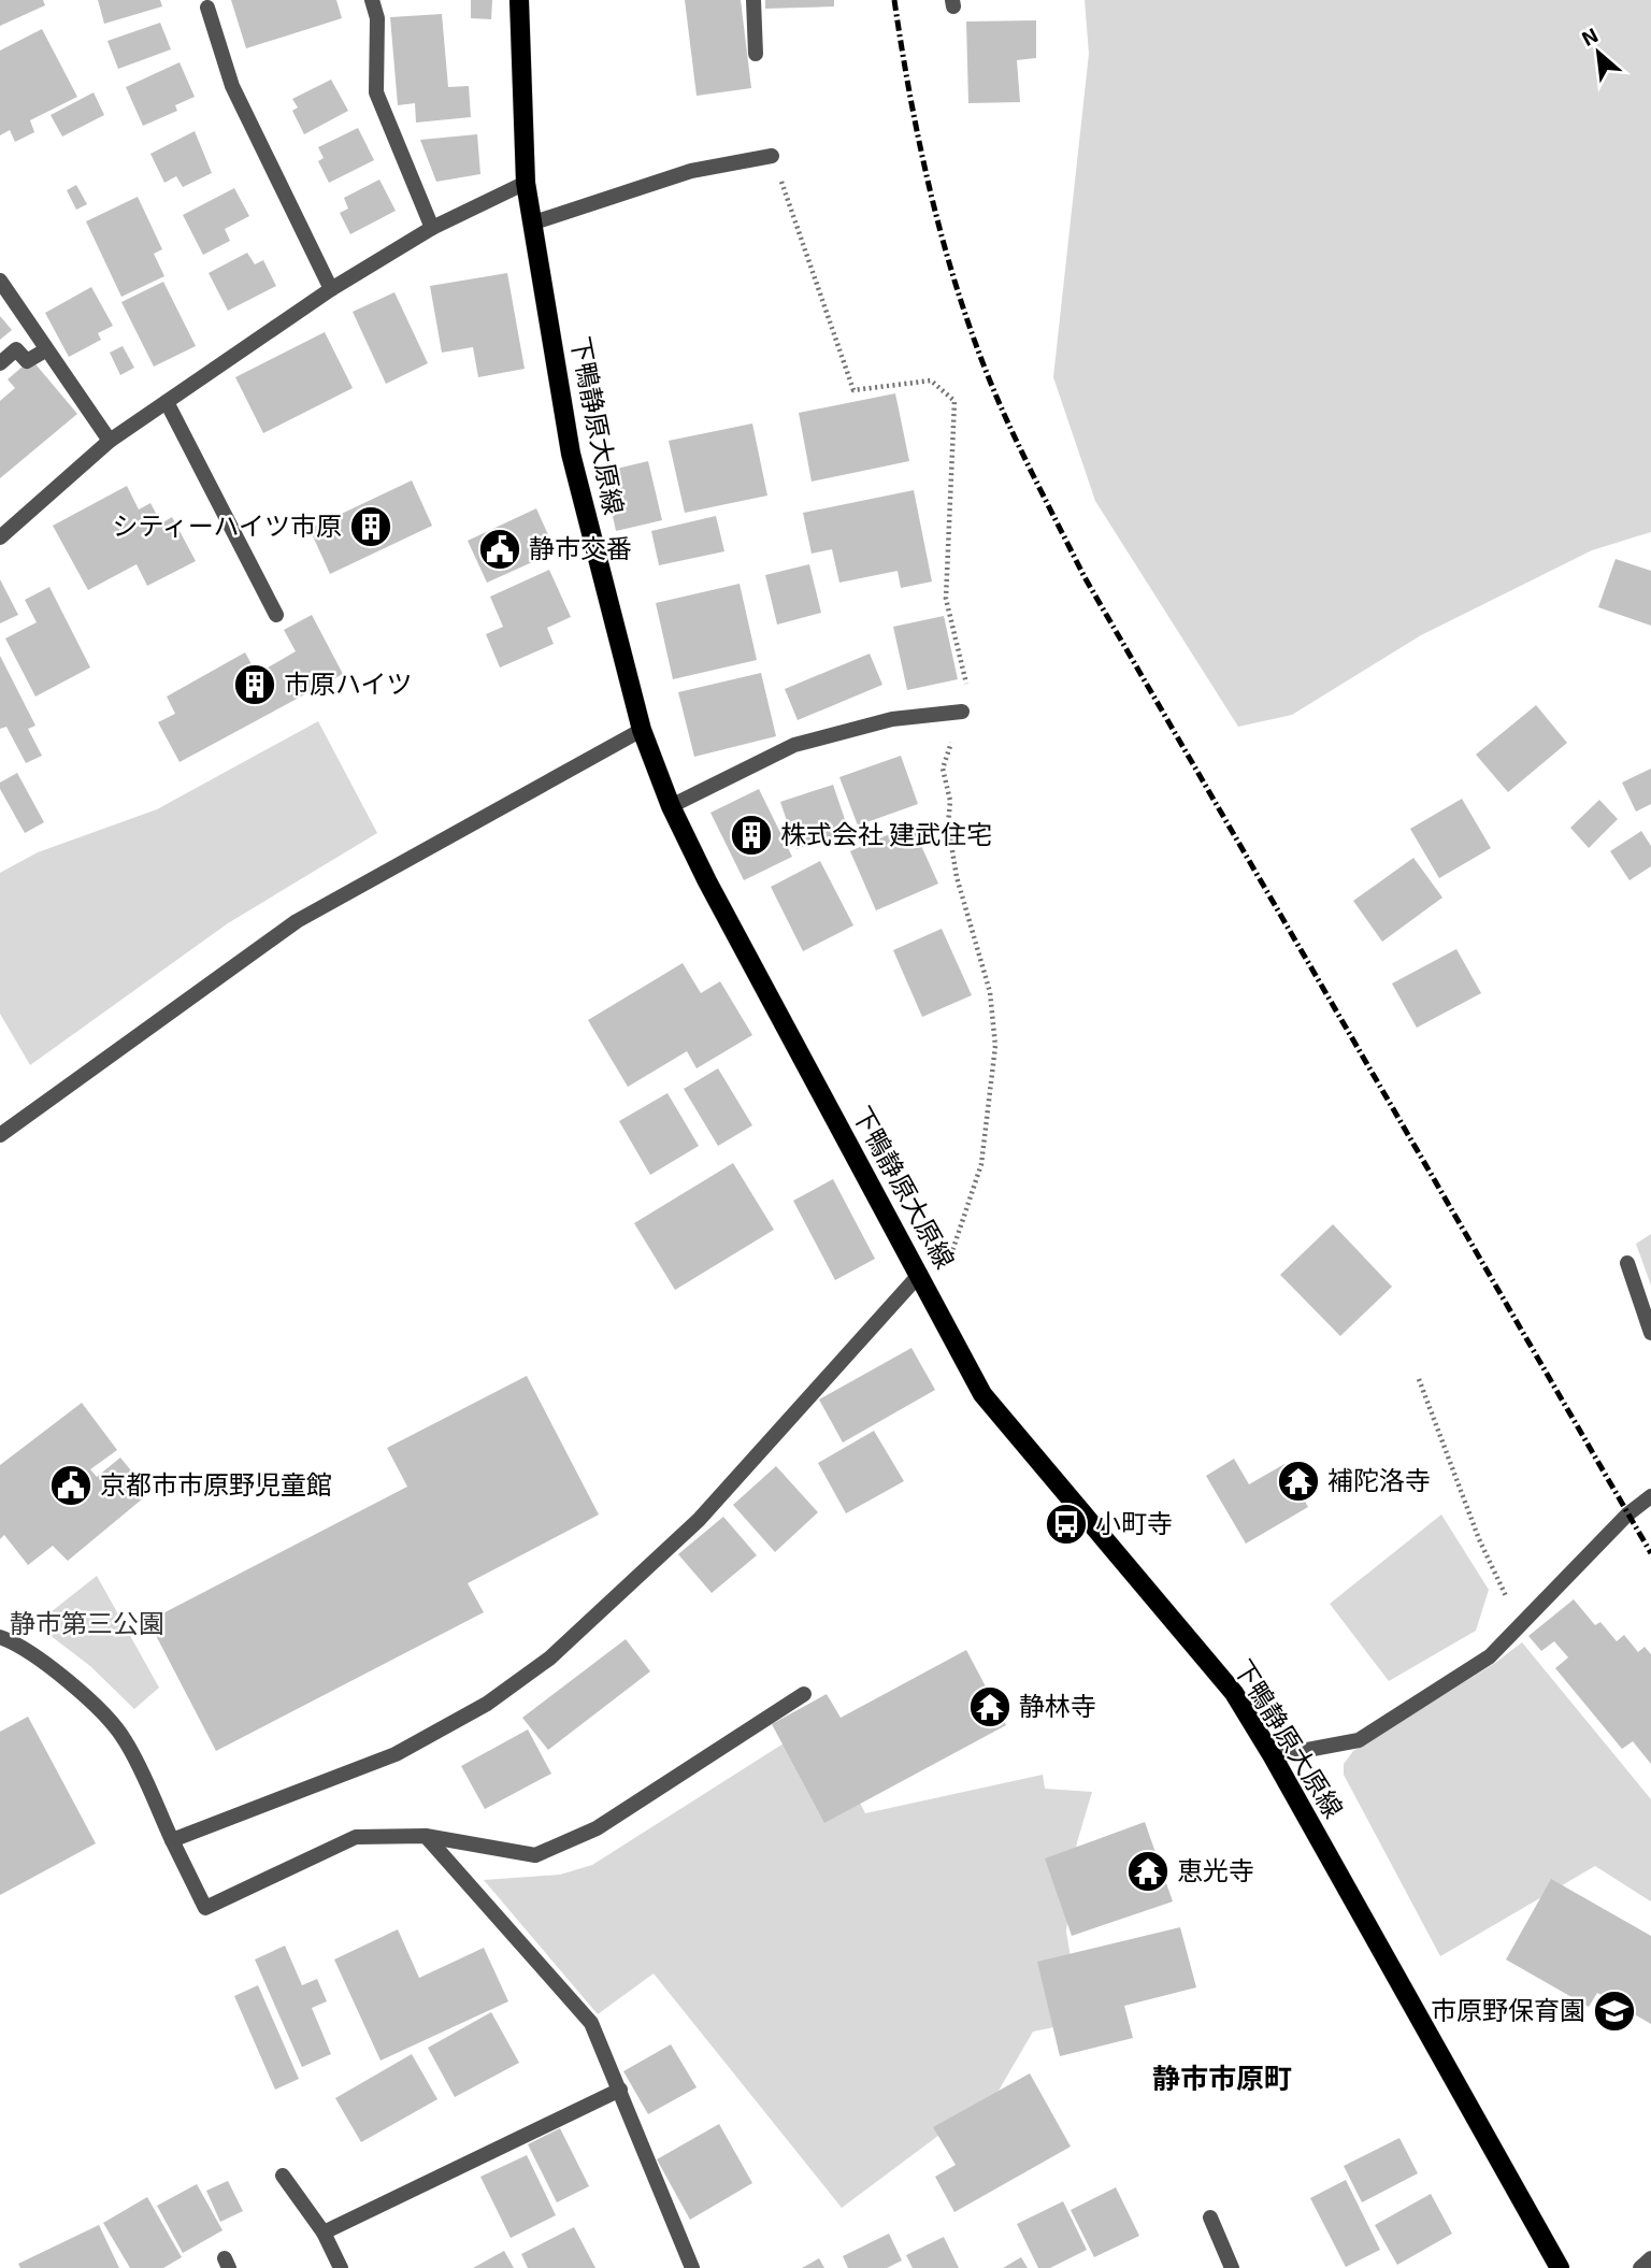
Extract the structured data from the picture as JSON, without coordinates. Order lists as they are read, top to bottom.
{
  "streets": {
    "main road": ["下鴨静原大原線"]
  },
  "districts": ["静市市原町"],
  "parks": ["静市第三公園"],
  "places": {
    "building": ["シティーハイツ市原", "市原ハイツ", "株式会社 建武住宅"],
    "public building": ["静市交番", "京都市市原野児童館"],
    "temple": ["補陀洛寺", "静林寺", "恵光寺"],
    "bus stop": ["小町寺"],
    "school or university": ["市原野保育園"]
  },
  "north": "top left"
}
